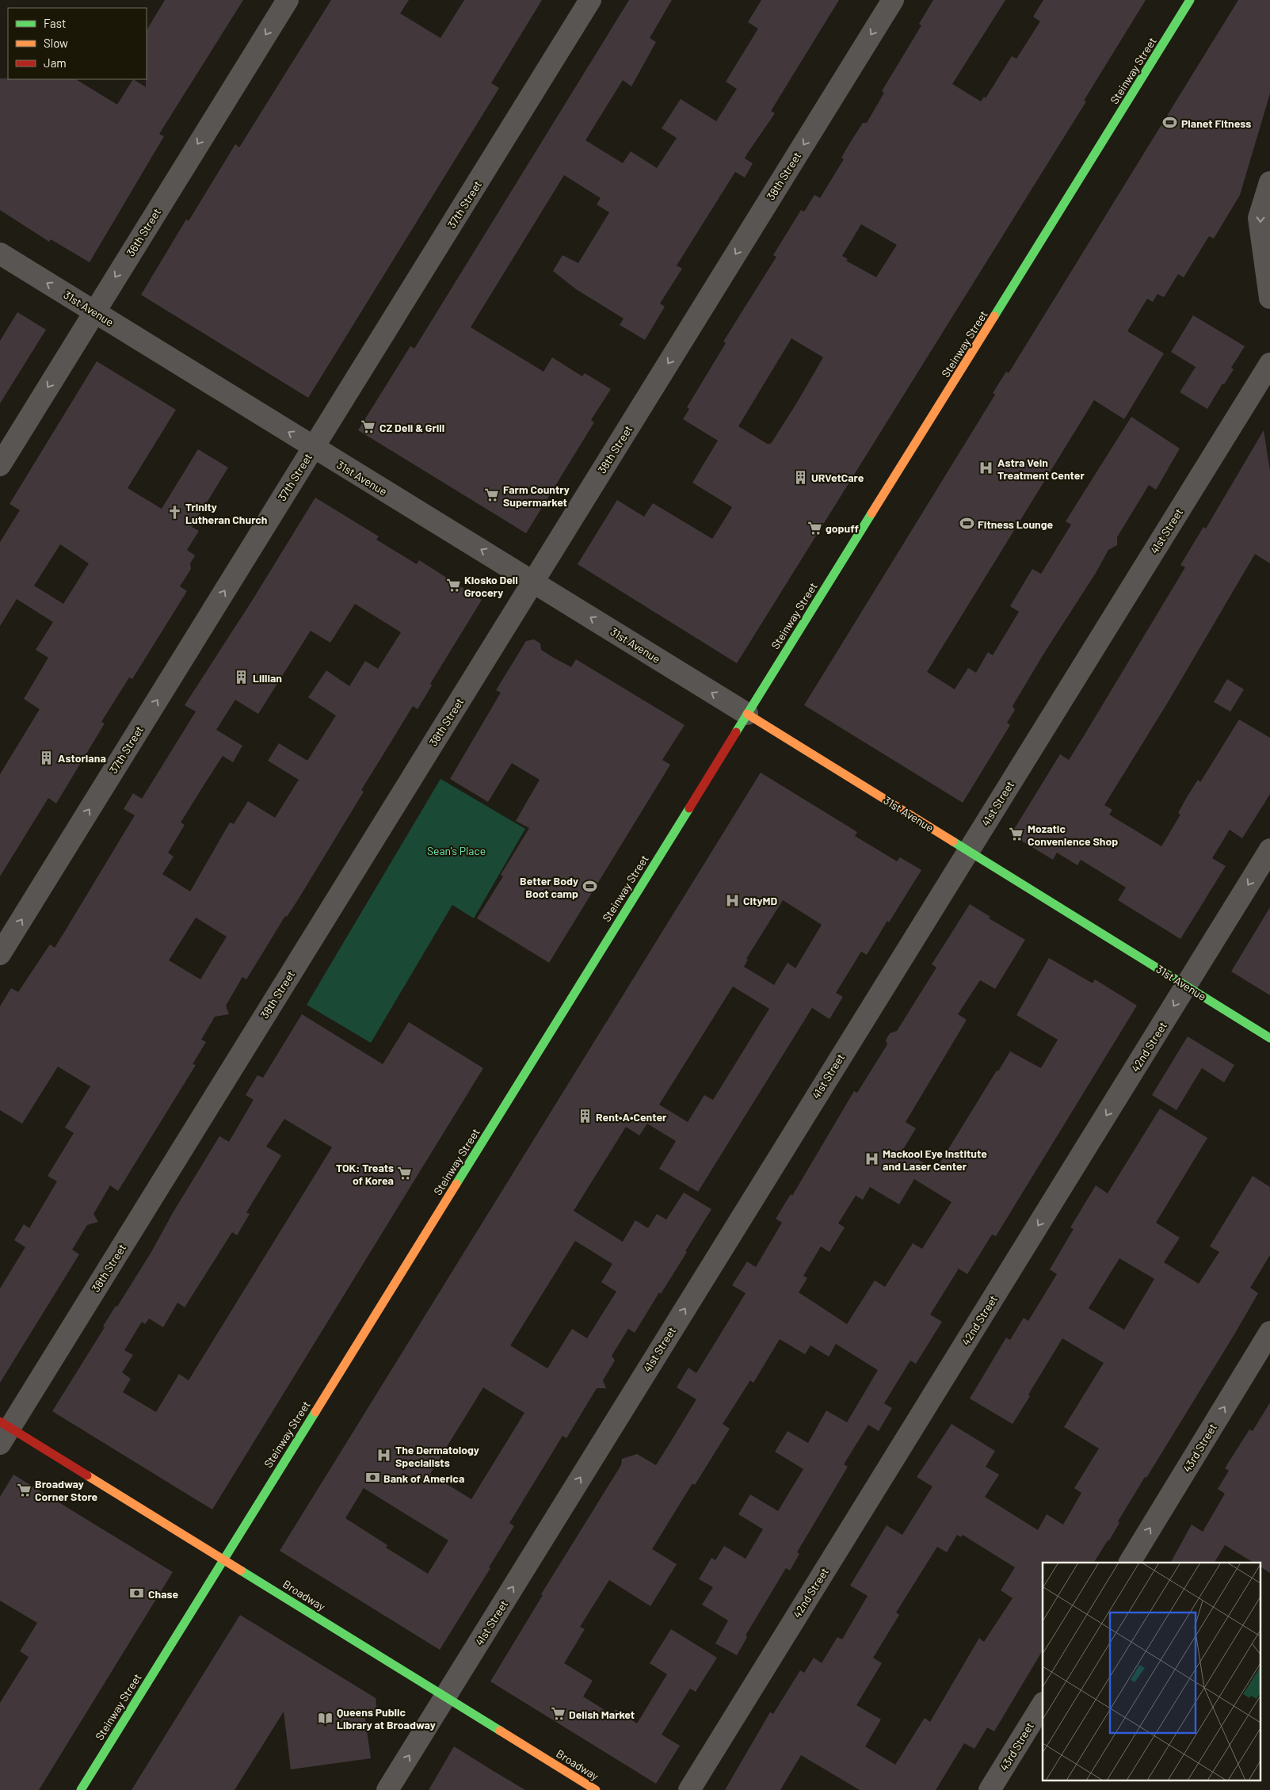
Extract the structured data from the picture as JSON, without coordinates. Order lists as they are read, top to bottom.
{
  "streets": {
    "street": [
      "Steinway Street",
      "38th Street",
      "37th Street",
      "36th Street",
      "31st Avenue",
      "41st Street",
      "42nd Street",
      "43rd Street",
      "Broadway"
    ]
  },
  "crossings": [
    ["Steinway Street", "31st Avenue"],
    ["Steinway Street", "Broadway"],
    ["38th Street", "31st Avenue"],
    ["38th Street", "Broadway"],
    ["37th Street", "31st Avenue"],
    ["36th Street", "31st Avenue"],
    ["31st Avenue", "41st Street"],
    ["31st Avenue", "42nd Street"],
    ["41st Street", "Broadway"]
  ],
  "one_way": [
    "38th Street",
    "37th Street",
    "36th Street",
    "31st Avenue",
    "41st Street",
    "42nd Street",
    "43rd Street"
  ],
  "parks": ["Sean's Place"],
  "places": {
    "sports": ["Planet Fitness", "Fitness Lounge", "Better Body Boot camp"],
    "supermarket": [
      "CZ Deli & Grill",
      "Farm Country Supermarket",
      "gopuff",
      "Kiosko Deli Grocery",
      "Mozatic Convenience Shop",
      "TOK: Treats of Korea",
      "Broadway Corner Store",
      "Delish Market"
    ],
    "hospital": [
      "Astra Vein Treatment Center",
      "CityMD",
      "Mackool Eye Institute and Laser Center",
      "The Dermatology Specialists"
    ],
    "building": [
      "URVetCare",
      "Lillian",
      "Astoriana",
      "Rent•A•Center"
    ],
    "church": ["Trinity Lutheran Church"],
    "bank": ["Bank of America", "Chase"],
    "library": ["Queens Public Library at Broadway"]
  },
  "legend": ["Fast", "Slow", "Jam"]
}
